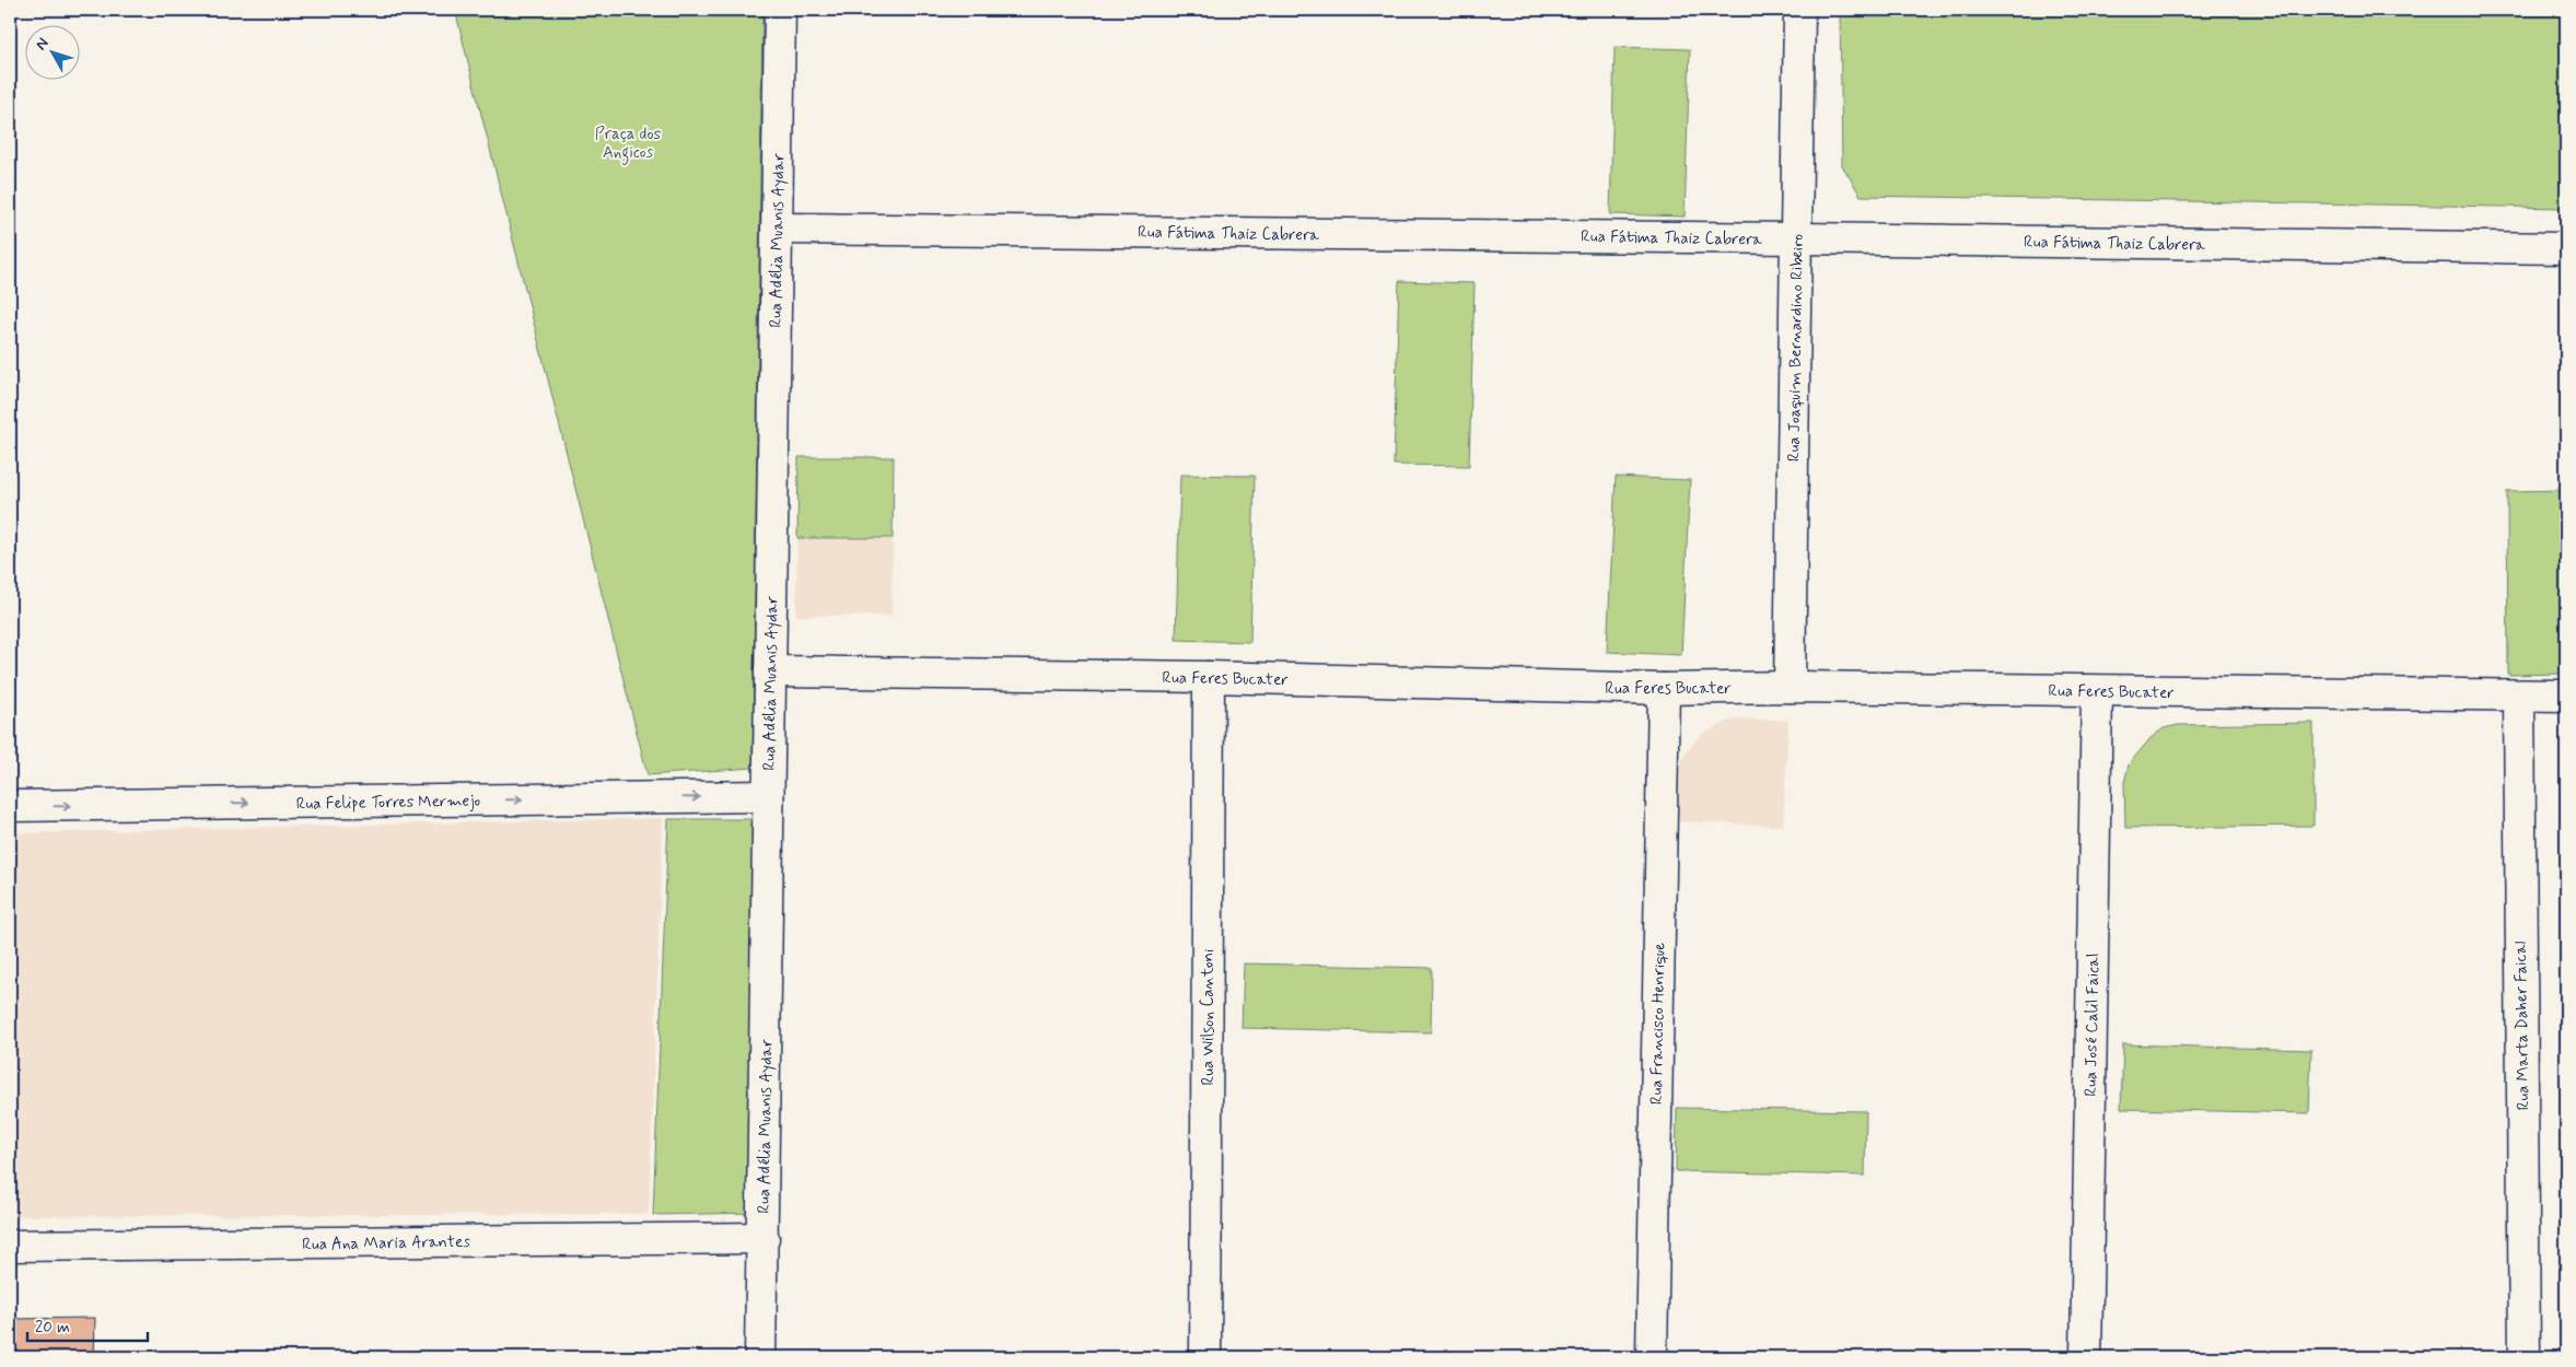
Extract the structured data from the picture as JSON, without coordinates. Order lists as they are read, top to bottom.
{
  "streets": {
    "street": [
      "Rua Fátima Thaiz Cabrera",
      "Rua Adélia Muanis Aydar",
      "Rua Joaquim Bernardino Ribeiro",
      "Rua Feres Bucater",
      "Rua Felipe Torres Mermejo",
      "Rua Wilson Cantoni",
      "Rua Francisco Henrique",
      "Rua José Calil Faical",
      "Rua Marta Daher Faical",
      "Rua Ana Maria Arantes"
    ]
  },
  "crossings": [
    ["Rua Fátima Thaiz Cabrera", "Rua Adélia Muanis Aydar"],
    ["Rua Fátima Thaiz Cabrera", "Rua Joaquim Bernardino Ribeiro"],
    ["Rua Adélia Muanis Aydar", "Rua Feres Bucater"],
    ["Rua Adélia Muanis Aydar", "Rua Felipe Torres Mermejo"],
    ["Rua Adélia Muanis Aydar", "Rua Ana Maria Arantes"],
    ["Rua Joaquim Bernardino Ribeiro", "Rua Feres Bucater"],
    ["Rua Feres Bucater", "Rua Wilson Cantoni"],
    ["Rua Feres Bucater", "Rua Francisco Henrique"],
    ["Rua Feres Bucater", "Rua José Calil Faical"],
    ["Rua Feres Bucater", "Rua Marta Daher Faical"]
  ],
  "one_way": ["Rua Felipe Torres Mermejo"],
  "parks": ["Praça dos Angicos"],
  "scale_bar": "20 m",
  "north": "top left"
}
